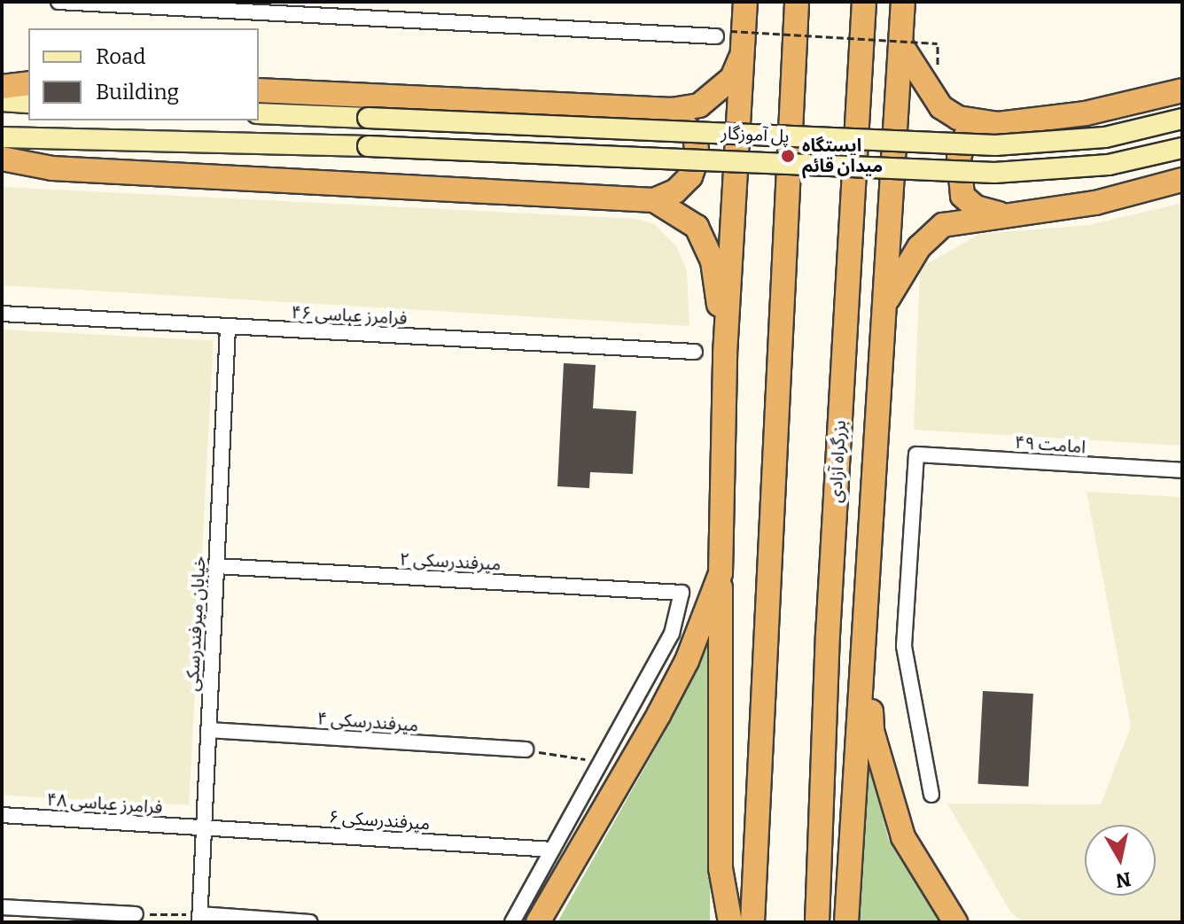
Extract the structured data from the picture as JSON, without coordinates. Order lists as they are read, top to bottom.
{
  "streets": {
    "highway": ["بزرگراه آزادی"],
    "main road": ["پل آموزگار"],
    "street": [
      "فرامرز عباسی ۴۶",
      "امامت ۴۹",
      "میرفندرسکی ۲",
      "خیابان میرفندرسکی",
      "میرفندرسکی ۴",
      "فرامرز عباسی ۴۸",
      "میرفندرسکی ۶"
    ]
  },
  "crossings": [
    ["فرامرز عباسی ۴۶", "خیابان میرفندرسکی"],
    ["میرفندرسکی ۲", "خیابان میرفندرسکی"],
    ["خیابان میرفندرسکی", "میرفندرسکی ۴"],
    ["خیابان میرفندرسکی", "فرامرز عباسی ۴۸"],
    ["خیابان میرفندرسکی", "میرفندرسکی ۶"],
    ["فرامرز عباسی ۴۸", "میرفندرسکی ۶"]
  ],
  "places": ["ایستگاه میدان قائم"],
  "legend": ["Road", "Building"],
  "north": "bottom"
}
